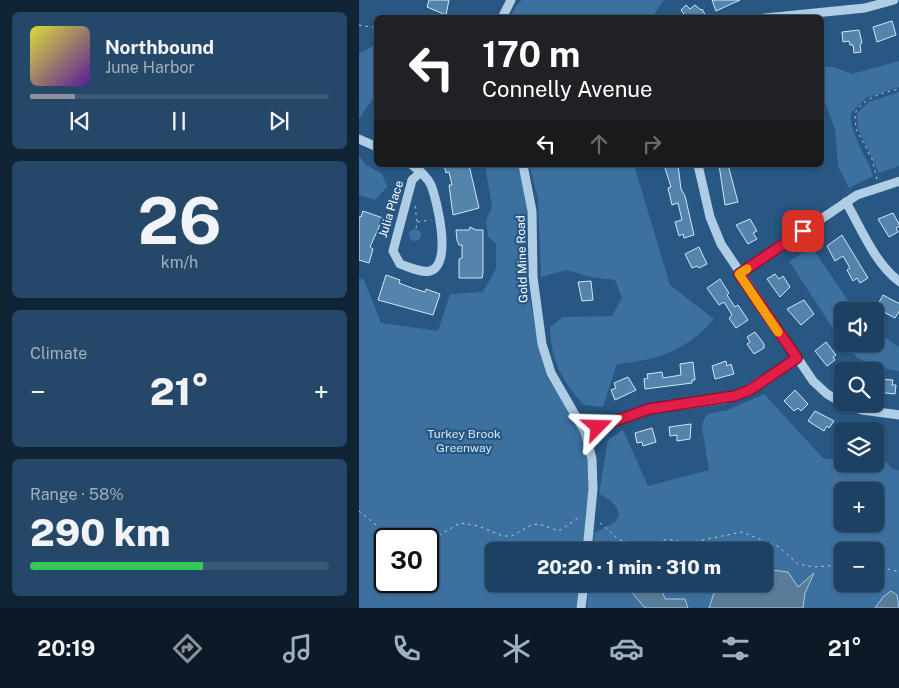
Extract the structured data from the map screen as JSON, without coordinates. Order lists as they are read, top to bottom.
{
  "streets": {
    "street": ["Julia Place", "Gold Mine Road"]
  },
  "parks": ["Turkey Brook Greenway"],
  "page": {
    "turn": ["170 m", "Connelly Avenue"],
    "song": ["Northbound", "June Harbor"],
    "tile": [
      ["26", "km/h"],
      "Climate",
      ["Range · 58%", "290 km"]
    ],
    "map_buttons": ["+", "−"],
    "heat": ["−", "21°", "+"],
    "limit": "30",
    "trip": "20:20 · 1 min · 310 m",
    "tabs": ["20:19", "21°"]
  }
}
